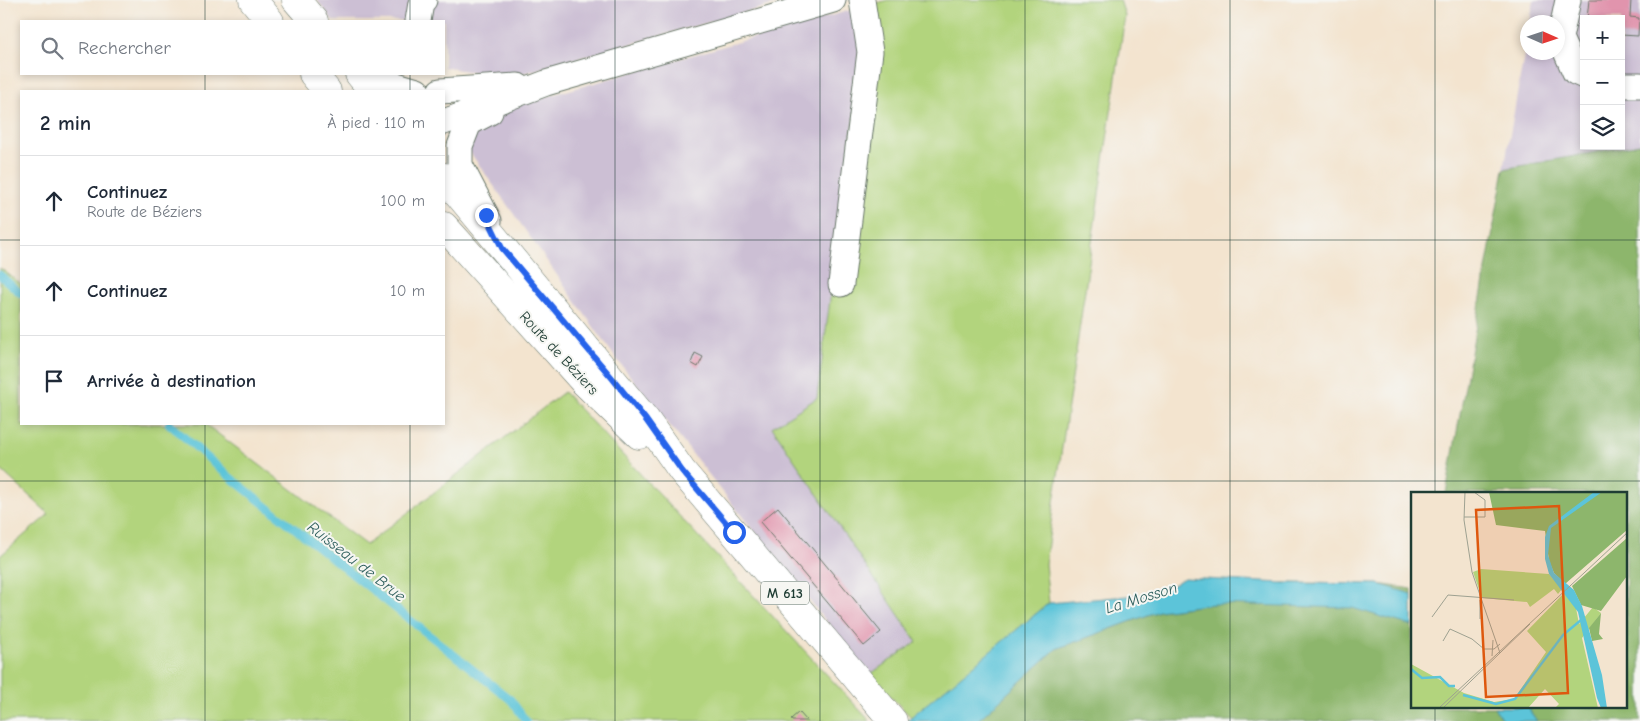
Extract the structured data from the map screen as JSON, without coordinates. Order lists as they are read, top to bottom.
{
  "streets": {
    "main road": ["Route de Béziers", "M 613"]
  },
  "water": ["Ruisseau de Brue", "La Mosson"],
  "north": "right",
  "page": {
    "map_buttons": ["+", "−"],
    "search": "Rechercher",
    "heading": ["2 min", "À pied · 110 m"],
    "list": [
      ["Continuez", "Route de Béziers", "100 m"],
      ["Continuez", "10 m"],
      "Arrivée à destination"
    ]
  }
}
